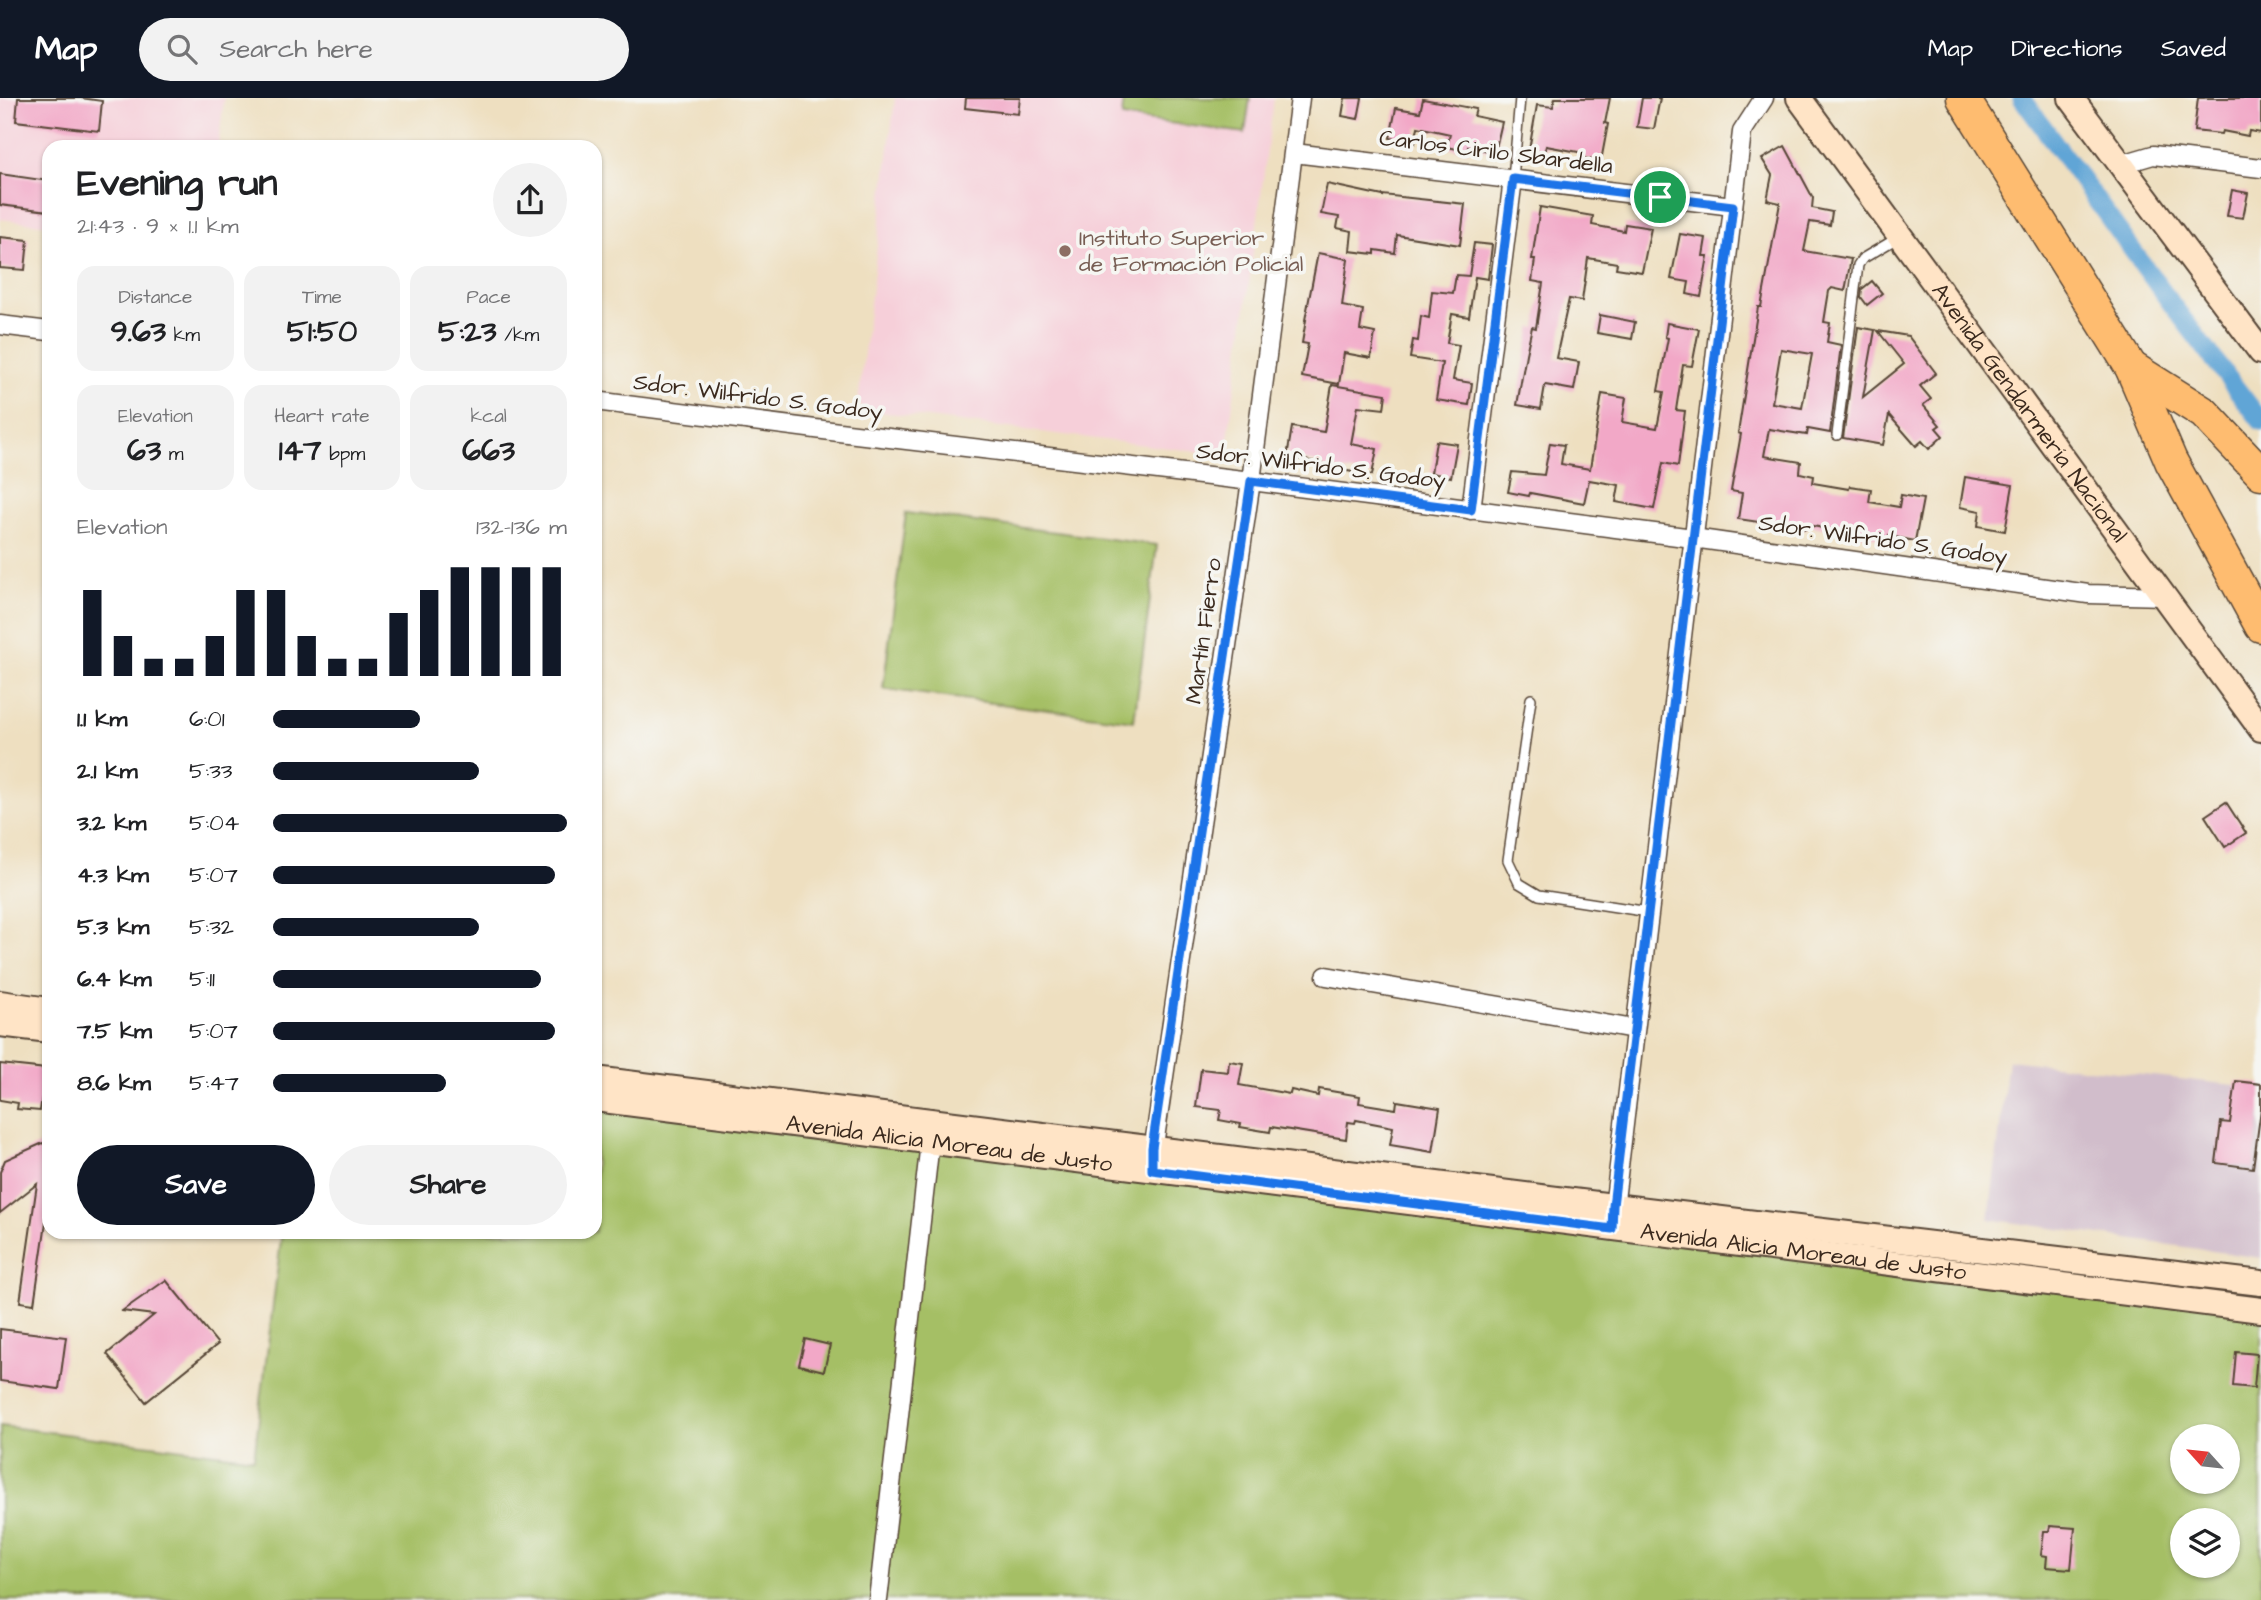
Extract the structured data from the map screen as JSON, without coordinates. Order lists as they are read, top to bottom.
{
  "streets": {
    "main road": ["Avenida Gendarmería Nacional", "Avenida Alicia Moreau de Justo"],
    "street": ["Carlos Cirilo Sbardella", "Sdor. Wilfrido S. Godoy", "Martín Fierro"]
  },
  "crossings": [
    ["Carlos Cirilo Sbardella", "Martín Fierro"],
    ["Sdor. Wilfrido S. Godoy", "Avenida Gendarmería Nacional"],
    ["Sdor. Wilfrido S. Godoy", "Martín Fierro"],
    ["Martín Fierro", "Avenida Alicia Moreau de Justo"]
  ],
  "places": ["Instituto Superior de Formación Policial"],
  "north": "top left",
  "page": {
    "header": "Map",
    "search": "Search here",
    "nav": ["Map", "Directions", "Saved"],
    "heading": ["Evening run", "21:43 · 9 × 1.1 km"],
    "stats": [
      ["Distance", "9.63 km"],
      ["Time", "51:50"],
      ["Pace", "5:23 /km"],
      ["Elevation", "63 m"],
      ["Heart rate", "147 bpm"],
      ["kcal", "663"]
    ],
    "chart": ["Elevation", "132–136 m"],
    "list": [
      {
        "name": "1.1 km",
        "note": "6:01"
      },
      {
        "name": "2.1 km",
        "note": "5:33"
      },
      {
        "name": "3.2 km",
        "note": "5:04"
      },
      {
        "name": "4.3 km",
        "note": "5:07"
      },
      {
        "name": "5.3 km",
        "note": "5:32"
      },
      {
        "name": "6.4 km",
        "note": "5:11"
      },
      {
        "name": "7.5 km",
        "note": "5:07"
      },
      {
        "name": "8.6 km",
        "note": "5:47"
      }
    ],
    "buttons": ["Save", "Share"]
  }
}
